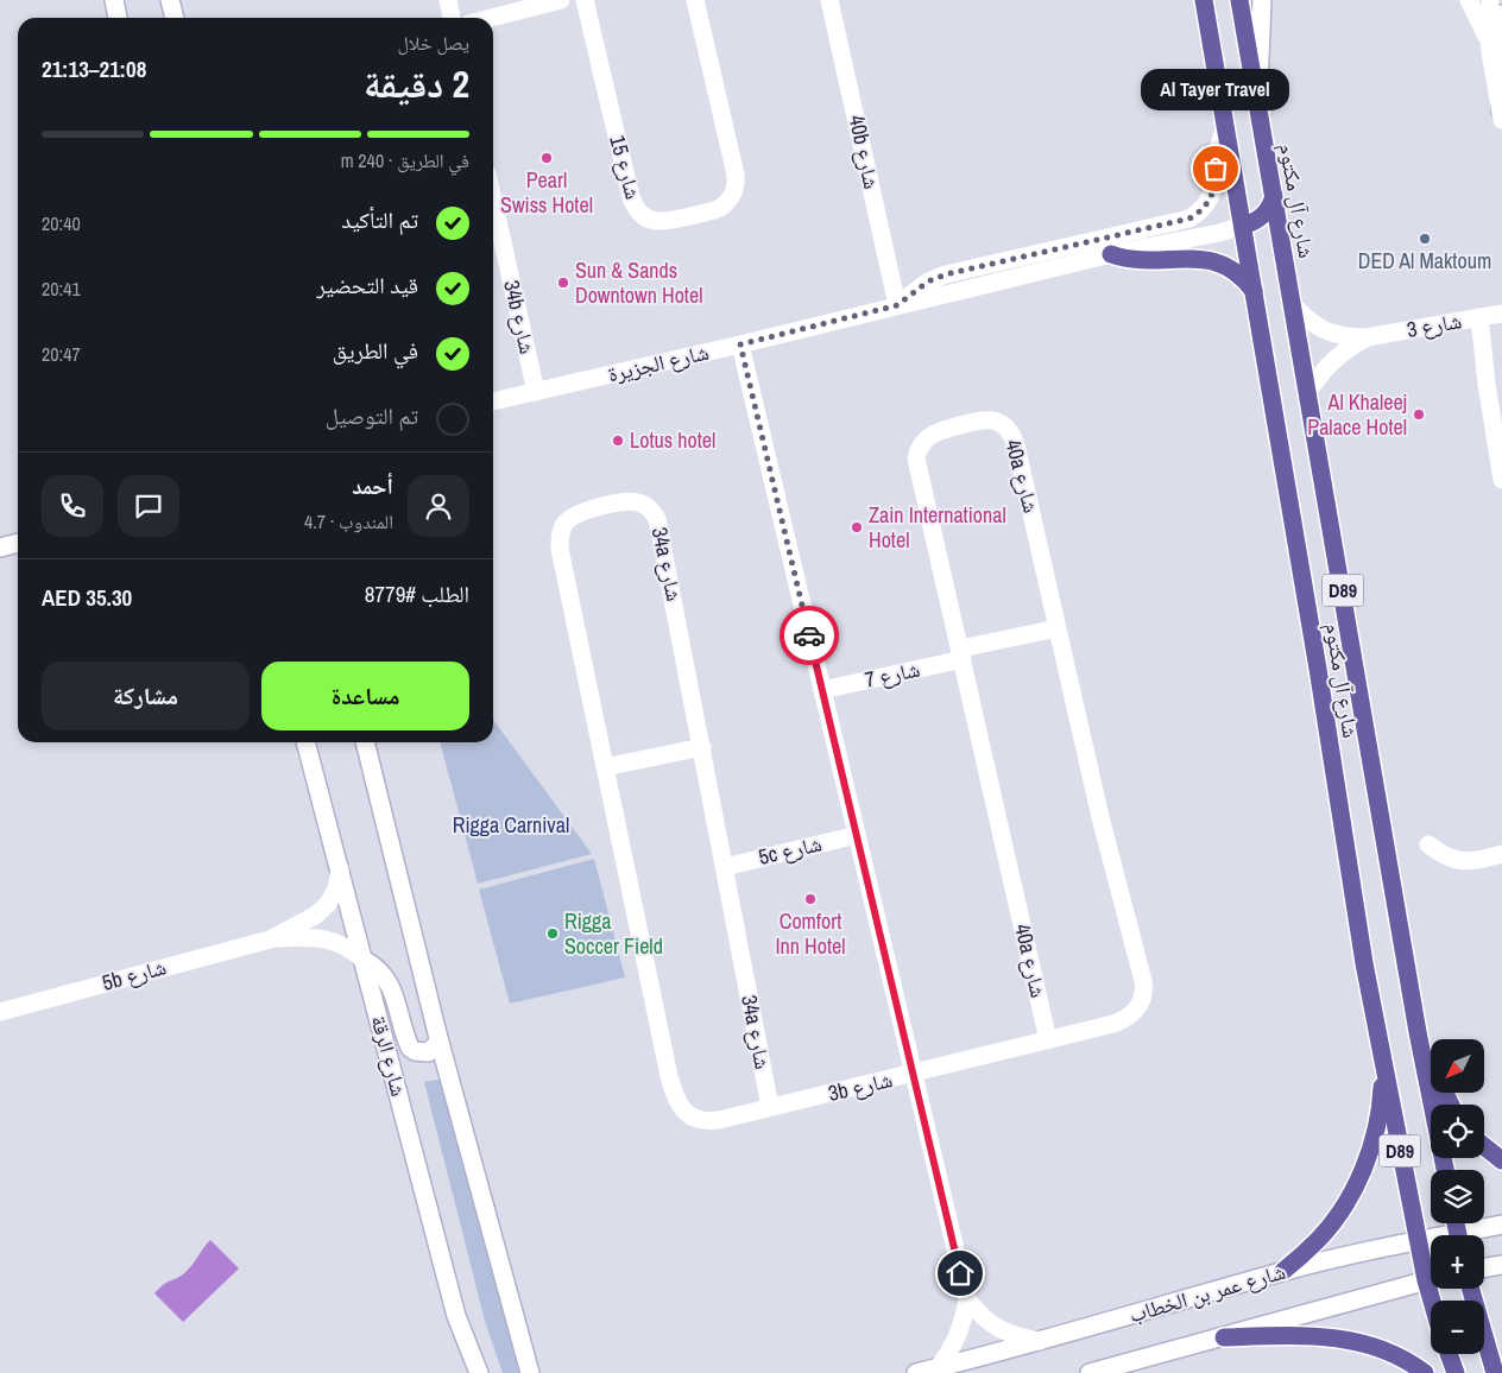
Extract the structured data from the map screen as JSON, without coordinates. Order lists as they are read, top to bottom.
{
  "streets": {
    "main road": ["شارع آل مكتوم", "D89"],
    "street": [
      "40b شارع",
      "شارع 15",
      "34b شارع",
      "شارع 3",
      "شارع الجزيرة",
      "40a شارع",
      "34a شارع",
      "شارع 7",
      "5c شارع",
      "5b شارع",
      "شارع الرقة",
      "3b شارع",
      "شارع عمر بن الخطاب"
    ]
  },
  "crossings": [
    ["40b شارع", "شارع الجزيرة"],
    ["شارع آل مكتوم", "شارع 3"],
    ["شارع آل مكتوم", "شارع الجزيرة"],
    ["شارع آل مكتوم", "شارع عمر بن الخطاب"],
    ["34b شارع", "شارع الجزيرة"],
    ["40a شارع", "شارع 7"],
    ["40a شارع", "3b شارع"],
    ["34a شارع", "5c شارع"],
    ["34a شارع", "3b شارع"],
    ["5b شارع", "شارع الرقة"]
  ],
  "parks": ["Rigga Carnival"],
  "places": [
    "Pearl Swiss Hotel",
    "Al Tayer Travel",
    "DED Al Maktoum",
    "Sun & Sands Downtown Hotel",
    "Al Khaleej Palace Hotel",
    "Lotus hotel",
    "Zain International Hotel",
    "Comfort Inn Hotel",
    "Rigga Soccer Field"
  ],
  "north": "bottom left",
  "page": {
    "heading": ["2 دقيقة", "يصل خلال", "21:08–21:13"],
    "panel": [
      "أحمد",
      "المندوب · 4.7",
      "الطلب #8779",
      "AED 35.30"
    ],
    "bubble": "Al Tayer Travel",
    "bar": "في الطريق · 240 m",
    "list": [
      ["تم التأكيد", "20:40"],
      ["قيد التحضير", "20:41"],
      ["في الطريق", "20:47"],
      "تم التوصيل"
    ],
    "buttons": ["مساعدة", "مشاركة"],
    "map_buttons": ["+", "−"]
  }
}
